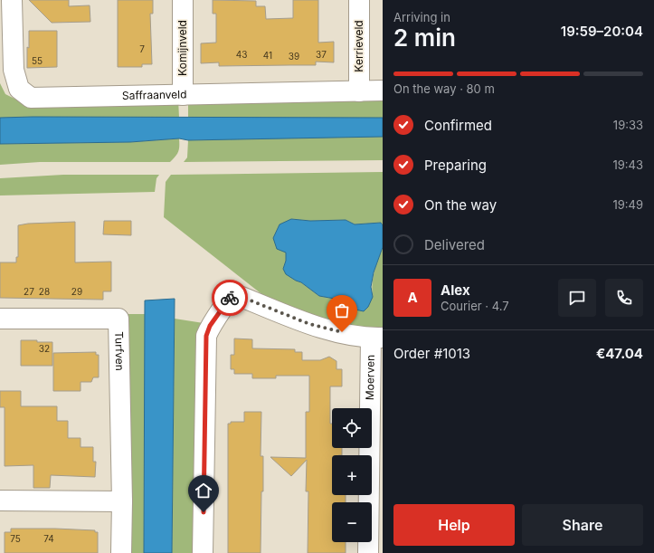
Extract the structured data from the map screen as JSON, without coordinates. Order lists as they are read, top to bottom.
{
  "streets": {
    "street": [
      "Kerrieveld",
      "Komijnveld",
      "Saffraanveld",
      "Turfven",
      "Moerven"
    ]
  },
  "crossings": [
    ["Kerrieveld", "Saffraanveld"],
    ["Komijnveld", "Saffraanveld"]
  ],
  "house_numbers": [
    "7",
    "43",
    "37",
    "41",
    "39",
    "55",
    "27",
    "28",
    "29",
    "32",
    "75",
    "74"
  ],
  "page": {
    "heading": ["2 min", "Arriving in", "19:59–20:04"],
    "panel": [
      "Alex",
      "Courier · 4.7",
      "Order #1013",
      "€47.04"
    ],
    "bar": "On the way · 80 m",
    "list": [
      ["Confirmed", "19:33"],
      ["Preparing", "19:43"],
      ["On the way", "19:49"],
      "Delivered"
    ],
    "round": "A",
    "map_buttons": ["+", "−"],
    "buttons": ["Help", "Share"]
  }
}
